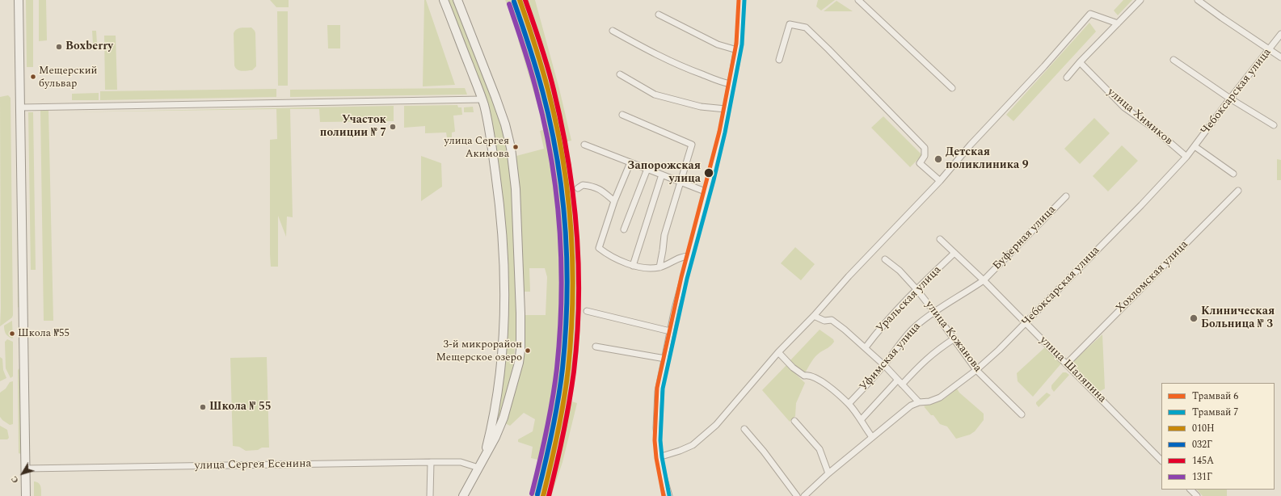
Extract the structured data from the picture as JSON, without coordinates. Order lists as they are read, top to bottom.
{
  "streets": {
    "street": [
      "Чебоксарская улица",
      "улица Химиков",
      "Буферная улица",
      "Хохломская улица",
      "Уральская улица",
      "улица Кожанова",
      "Уфимская улица",
      "улица Шаляпина",
      "улица Сергея Есенина"
    ]
  },
  "crossings": [
    ["Чебоксарская улица", "улица Химиков"],
    ["Чебоксарская улица", "улица Кожанова"],
    ["Чебоксарская улица", "улица Шаляпина"],
    ["Буферная улица", "Уфимская улица"],
    ["Буферная улица", "улица Шаляпина"],
    ["Хохломская улица", "улица Шаляпина"],
    ["Уральская улица", "улица Кожанова"],
    ["Уральская улица", "улица Шаляпина"],
    ["улица Кожанова", "Уфимская улица"],
    ["Уфимская улица", "улица Шаляпина"]
  ],
  "places": [
    "Boxberry",
    "Мещерский бульвар",
    "Участок полиции № 7",
    "улица Сергея Акимова",
    "Детская поликлиника 9",
    "Запорожская улица",
    "Клиническая Больница № 3",
    "Школа №55",
    "3-й микрорайон Мещерское озеро",
    "Школа № 55"
  ],
  "lines": [
    "tram line 6",
    "tram line 7",
    "transit line 010Н",
    "transit line 145А",
    "transit line 032Г",
    "transit line 131Г"
  ],
  "legend": [
    "Трамвай 6",
    "Трамвай 7",
    "010Н",
    "032Г",
    "145А",
    "131Г"
  ],
  "north": "bottom left"
}
